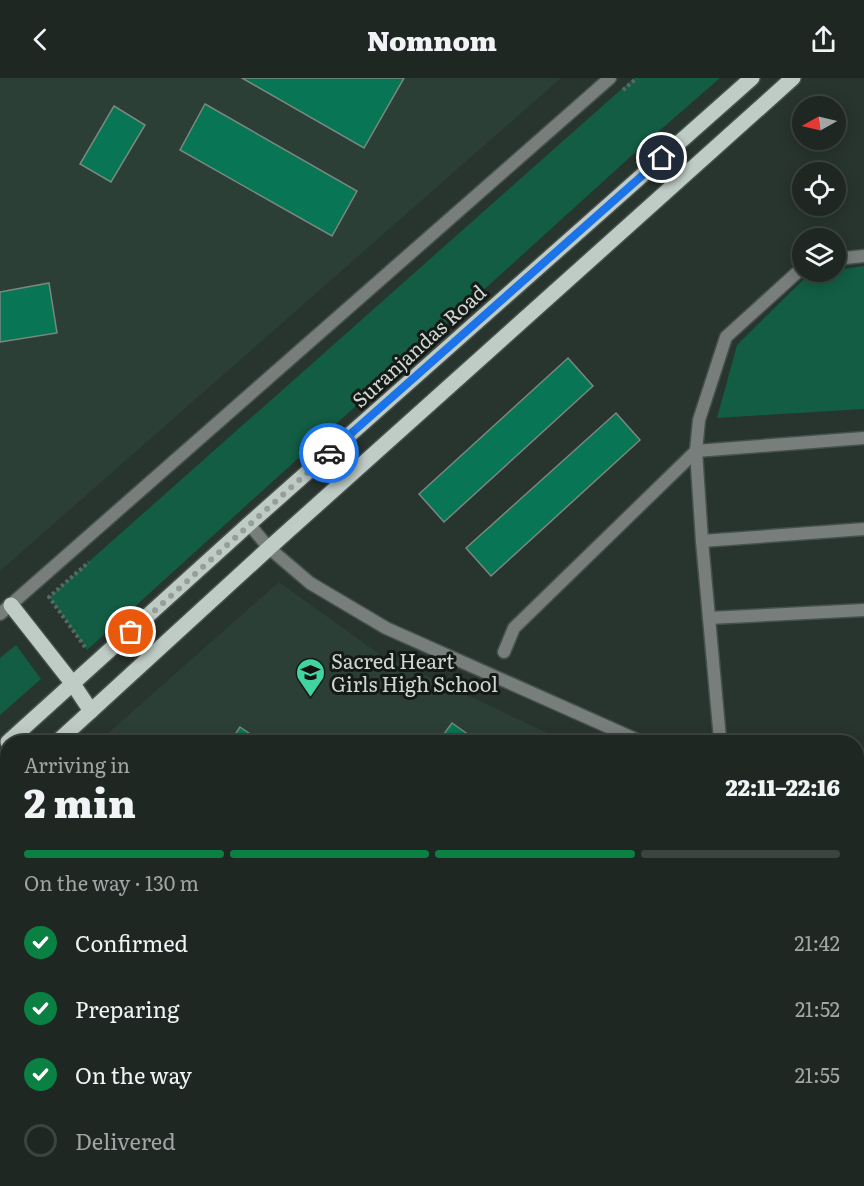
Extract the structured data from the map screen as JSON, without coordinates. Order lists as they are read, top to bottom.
{
  "streets": {
    "main road": ["Suranjandas Road"]
  },
  "places": {
    "school or university": ["Sacred Heart Girls High School"]
  },
  "north": "left",
  "page": {
    "header": "Nomnom",
    "heading": ["2 min", "Arriving in", "22:11–22:16"],
    "bar": "On the way · 130 m",
    "list": [
      ["Confirmed", "21:42"],
      ["Preparing", "21:52"],
      ["On the way", "21:55"],
      "Delivered"
    ]
  }
}
